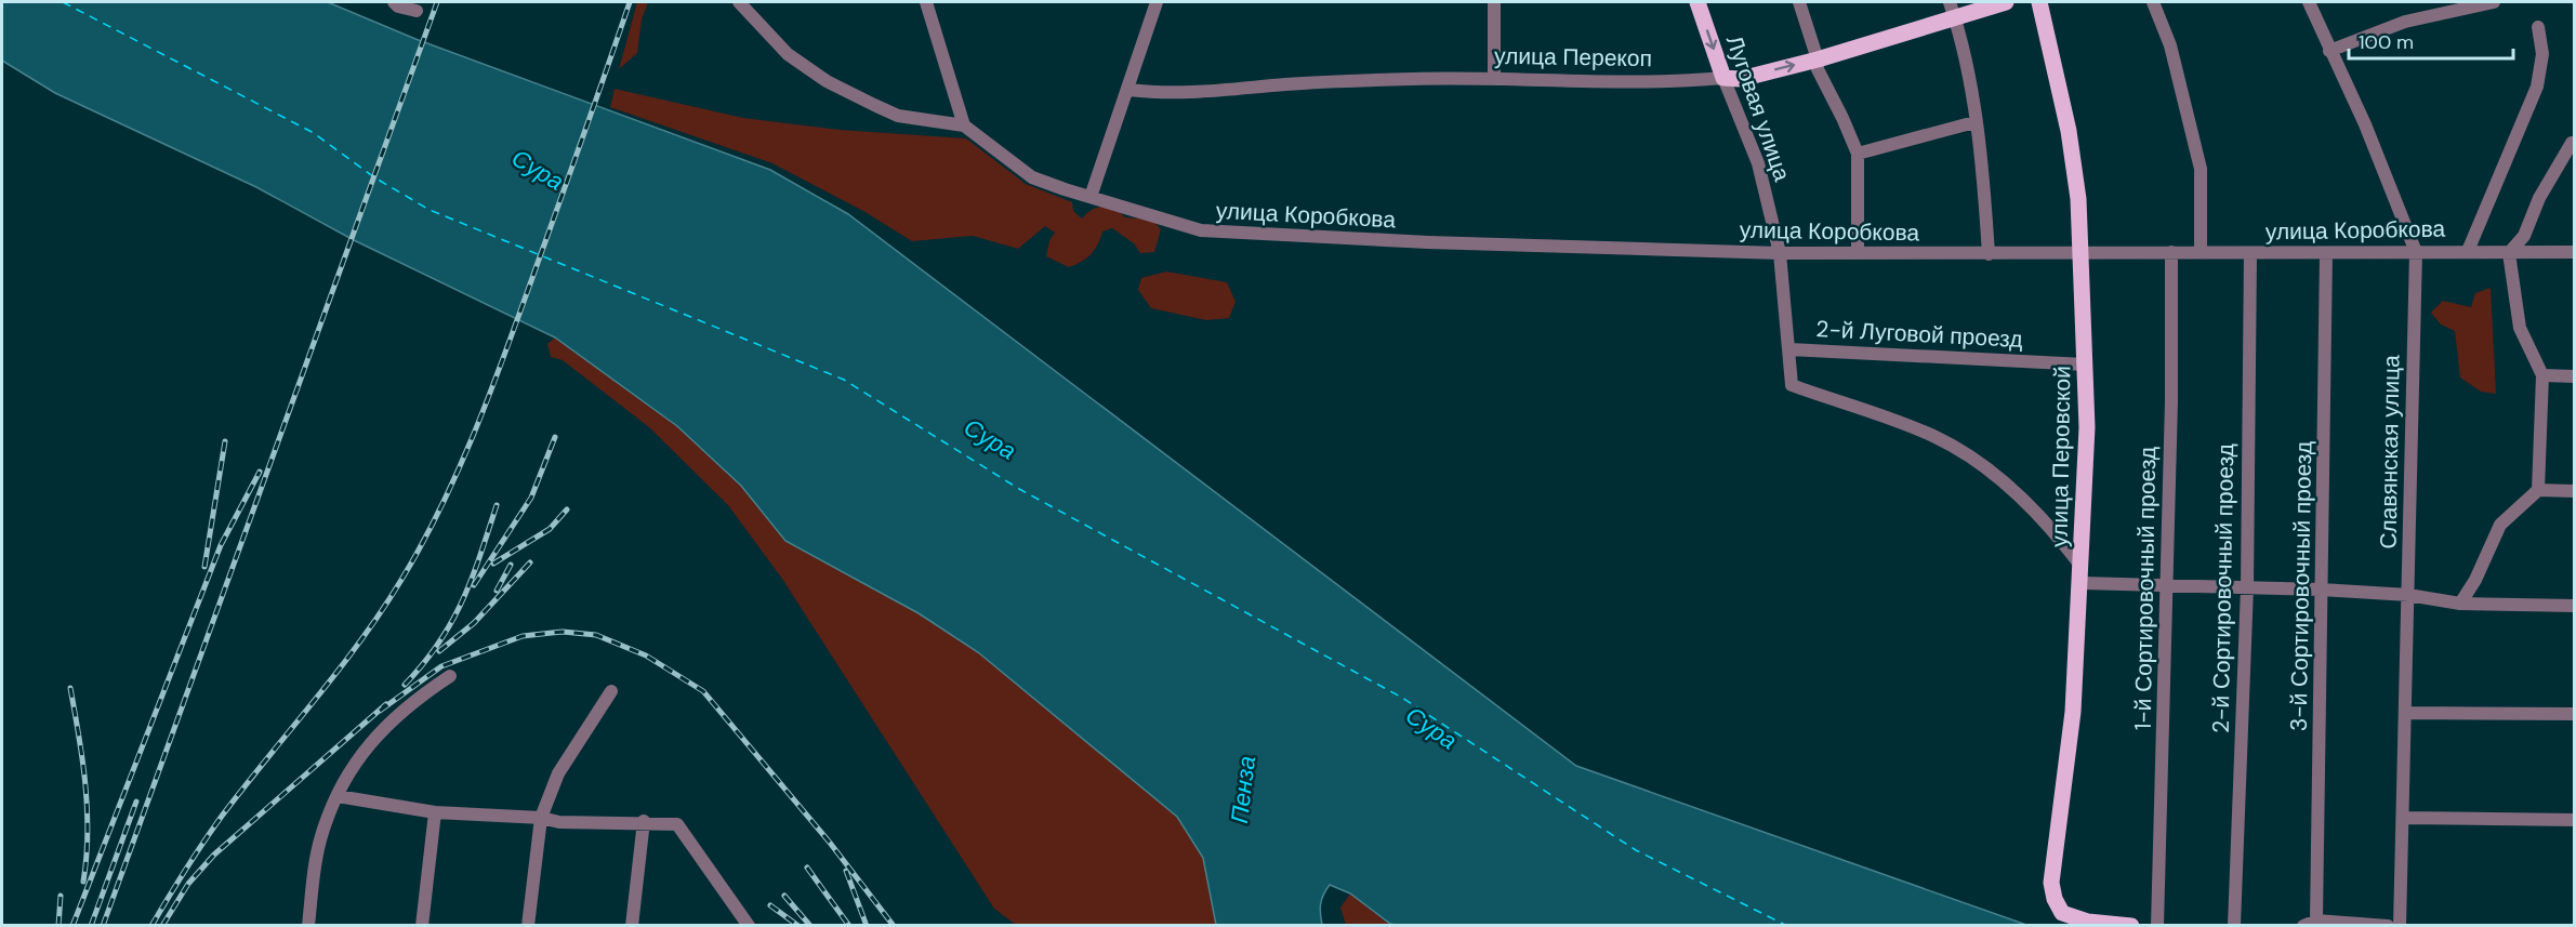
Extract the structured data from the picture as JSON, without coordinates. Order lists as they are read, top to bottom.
{
  "streets": {
    "main road": ["улица Перекоп", "Луговая улица", "улица Перовской"],
    "street": [
      "улица Коробкова",
      "2-й Луговой проезд",
      "Славянская улица",
      "3-й Сортировочный проезд",
      "1-й Сортировочный проезд",
      "2-й Сортировочный проезд"
    ]
  },
  "crossings": [
    ["улица Перекоп", "Луговая улица"],
    ["Луговая улица", "улица Коробкова"],
    ["Луговая улица", "2-й Луговой проезд"],
    ["Луговая улица", "улица Перовской"],
    ["улица Коробкова", "Славянская улица"],
    ["улица Коробкова", "улица Перовской"],
    ["улица Коробкова", "3-й Сортировочный проезд"],
    ["улица Коробкова", "1-й Сортировочный проезд"],
    ["улица Коробкова", "2-й Сортировочный проезд"],
    ["2-й Луговой проезд", "улица Перовской"]
  ],
  "water": ["Сура", "Пенза"],
  "scale_bar": "100 m"
}
